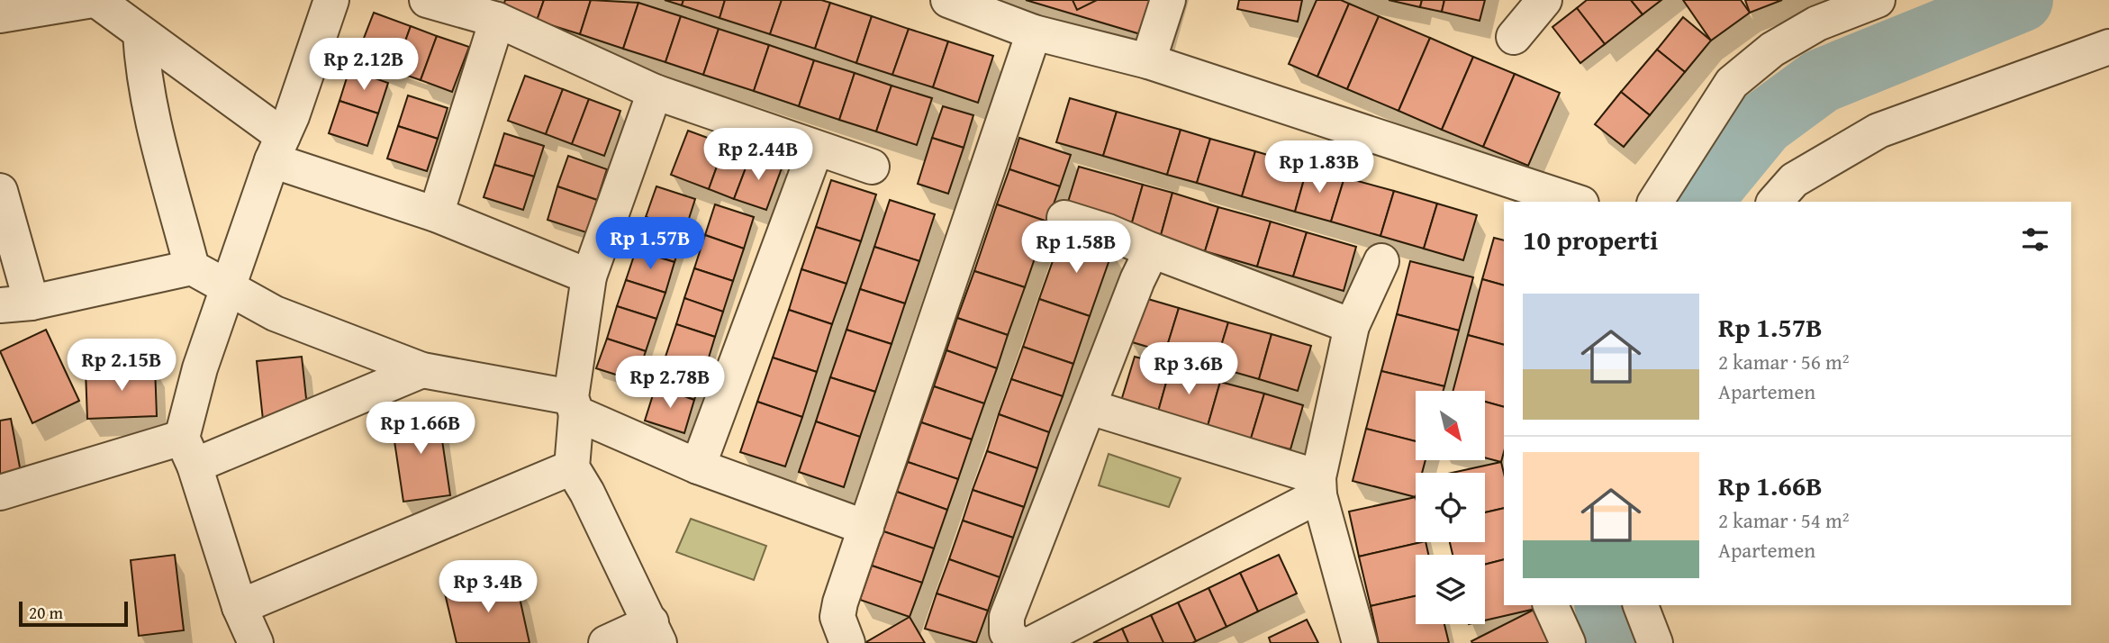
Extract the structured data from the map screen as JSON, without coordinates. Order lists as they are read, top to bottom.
{
  "scale_bar": "20 m",
  "north": "bottom right",
  "page": {
    "price": [
      "Rp 2.12B",
      "Rp 2.44B",
      "Rp 1.83B",
      "Rp 1.57B",
      "Rp 1.58B",
      "Rp 2.15B",
      "Rp 3.6B",
      "Rp 2.78B",
      "Rp 1.66B",
      "Rp 3.4B"
    ],
    "heading": "10 properti",
    "list": [
      {
        "name": "Rp 1.57B",
        "note": "2 kamar · 56 m² · Apartemen"
      },
      {
        "name": "Rp 1.66B",
        "note": "2 kamar · 54 m² · Apartemen"
      }
    ],
    "scale": "20 m"
  }
}
